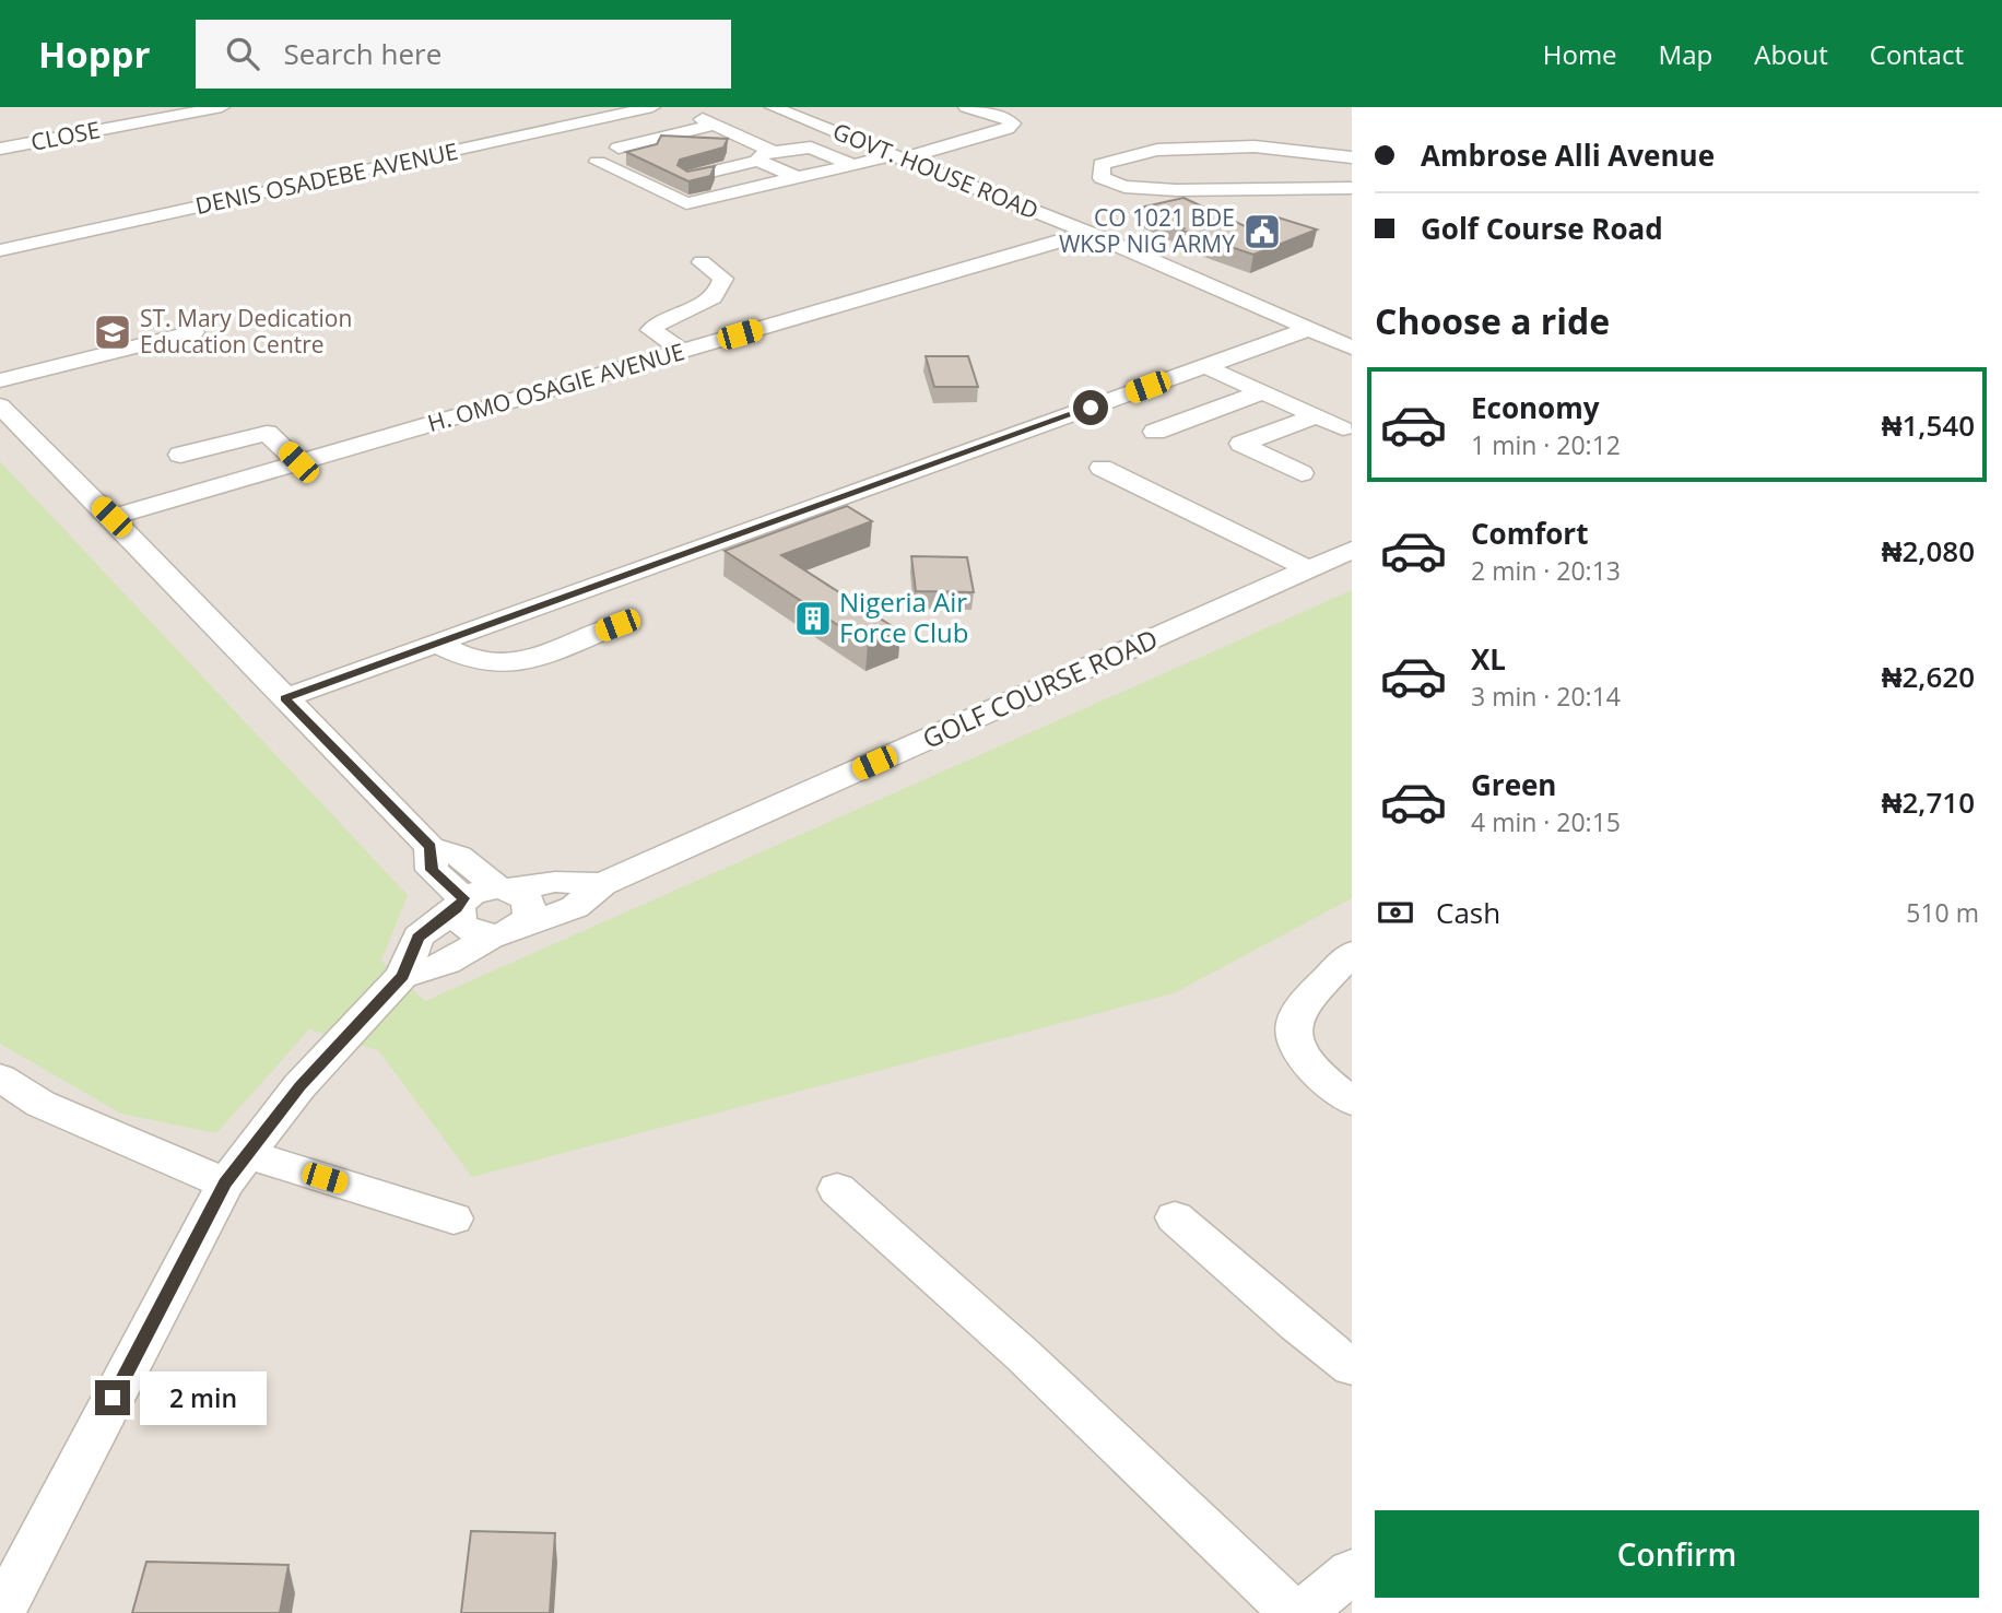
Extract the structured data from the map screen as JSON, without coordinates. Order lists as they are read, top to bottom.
{
  "streets": {
    "street": [
      "CLOSE",
      "GOVT. HOUSE ROAD",
      "DENIS OSADEBE AVENUE",
      "H. OMO OSAGIE AVENUE",
      "GOLF COURSE ROAD"
    ]
  },
  "crossings": [
    ["GOVT. HOUSE ROAD", "H. OMO OSAGIE AVENUE"]
  ],
  "places": {
    "public building": ["CO 1021 BDE WKSP NIG ARMY"],
    "school or university": ["ST. Mary Dedication Education Centre"],
    "building": ["Nigeria Air Force Club"]
  },
  "page": {
    "header": "Hoppr",
    "search": "Search here",
    "nav": [
      "Home",
      "Map",
      "About",
      "Contact"
    ],
    "banner": ["Ambrose Alli Avenue", "Golf Course Road"],
    "heading": "Choose a ride",
    "list": [
      {
        "name": "Economy",
        "note": "1 min · 20:12",
        "value": "₦1,540"
      },
      {
        "name": "Comfort",
        "note": "2 min · 20:13",
        "value": "₦2,080"
      },
      {
        "name": "XL",
        "note": "3 min · 20:14",
        "value": "₦2,620"
      },
      {
        "name": "Green",
        "note": "4 min · 20:15",
        "value": "₦2,710"
      }
    ],
    "pay": ["Cash", "510 m"],
    "bubble": "2 min",
    "buttons": "Confirm"
  }
}
